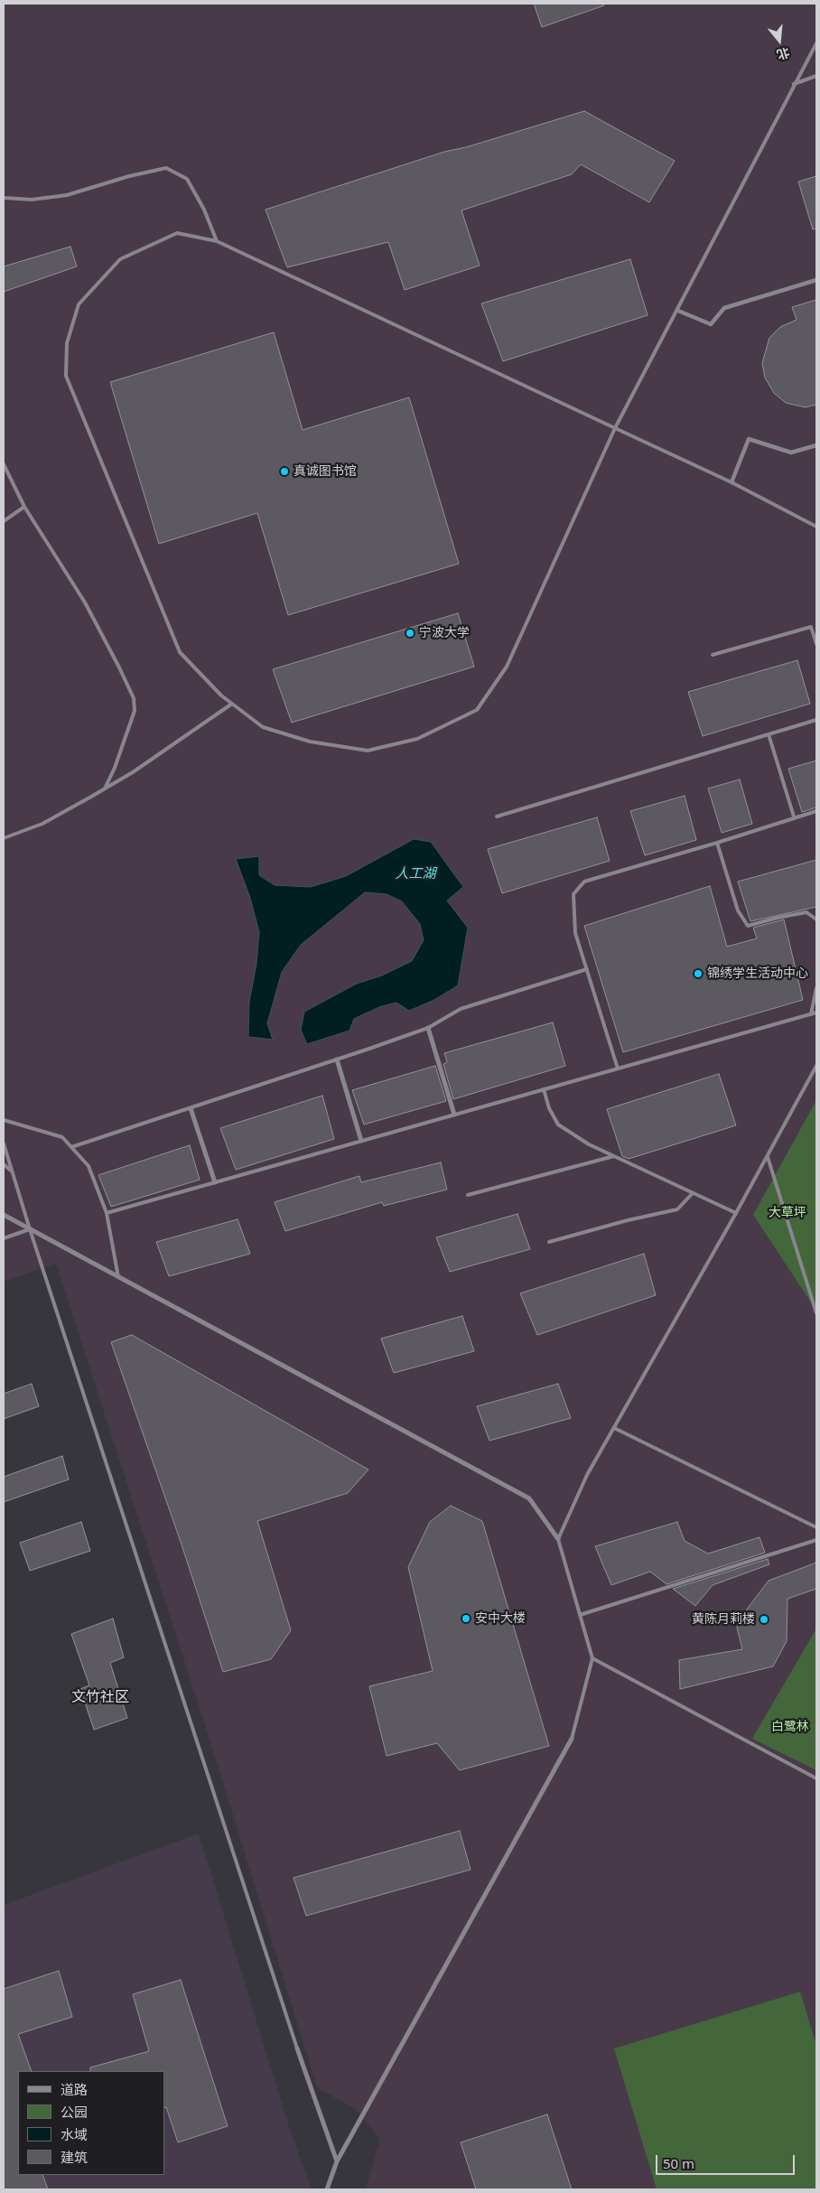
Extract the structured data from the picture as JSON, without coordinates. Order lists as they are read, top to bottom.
{
  "districts": ["文竹社区"],
  "water": ["人工湖"],
  "parks": ["大草坪", "白鹭林"],
  "places": [
    "真诚图书馆",
    "宁波大学",
    "锦绣学生活动中心",
    "安中大楼",
    "黄陈月莉楼"
  ],
  "legend": [
    "道路",
    "公园",
    "水域",
    "建筑"
  ],
  "scale_bar": "50 m",
  "north": "bottom"
}
